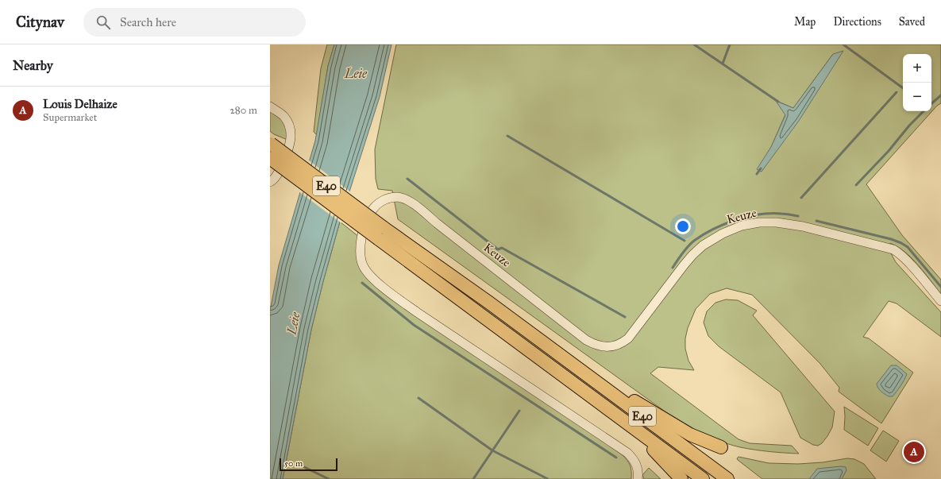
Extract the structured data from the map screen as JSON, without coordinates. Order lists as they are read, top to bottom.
{
  "streets": {
    "highway": ["E40"],
    "street": ["Keuze"]
  },
  "water": ["Leie"],
  "scale_bar": "50 m",
  "page": {
    "header": "Citynav",
    "search": "Search here",
    "nav": ["Map", "Directions", "Saved"],
    "heading": "Nearby",
    "map_buttons": ["+", "−"],
    "list": [
      {
        "mark": "A",
        "name": "Louis Delhaize",
        "note": "Supermarket",
        "value": "280 m"
      }
    ],
    "pins": "A",
    "scale": "50 m"
  }
}
